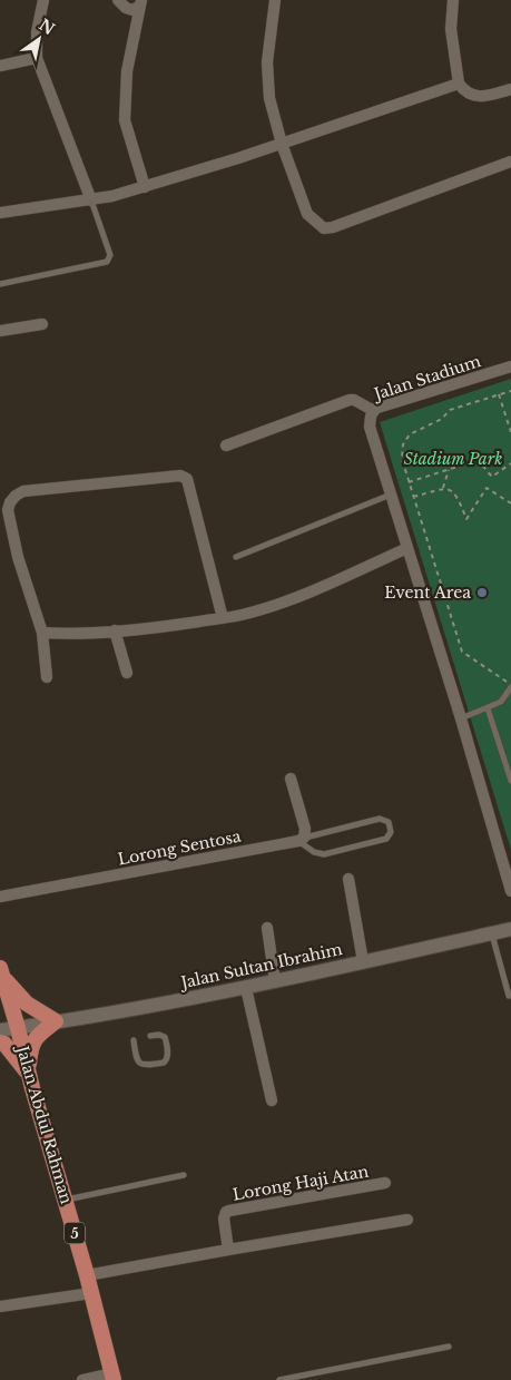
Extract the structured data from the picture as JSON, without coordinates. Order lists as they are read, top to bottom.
{
  "streets": {
    "main road": ["Jalan Abdul Rahman", "5"],
    "street": [
      "Jalan Stadium",
      "Lorong Sentosa",
      "Jalan Sultan Ibrahim",
      "Lorong Haji Atan"
    ]
  },
  "crossings": [
    ["Jalan Sultan Ibrahim", "Jalan Abdul Rahman"]
  ],
  "parks": ["Stadium Park"],
  "places": ["Event Area"],
  "north": "top right"
}
